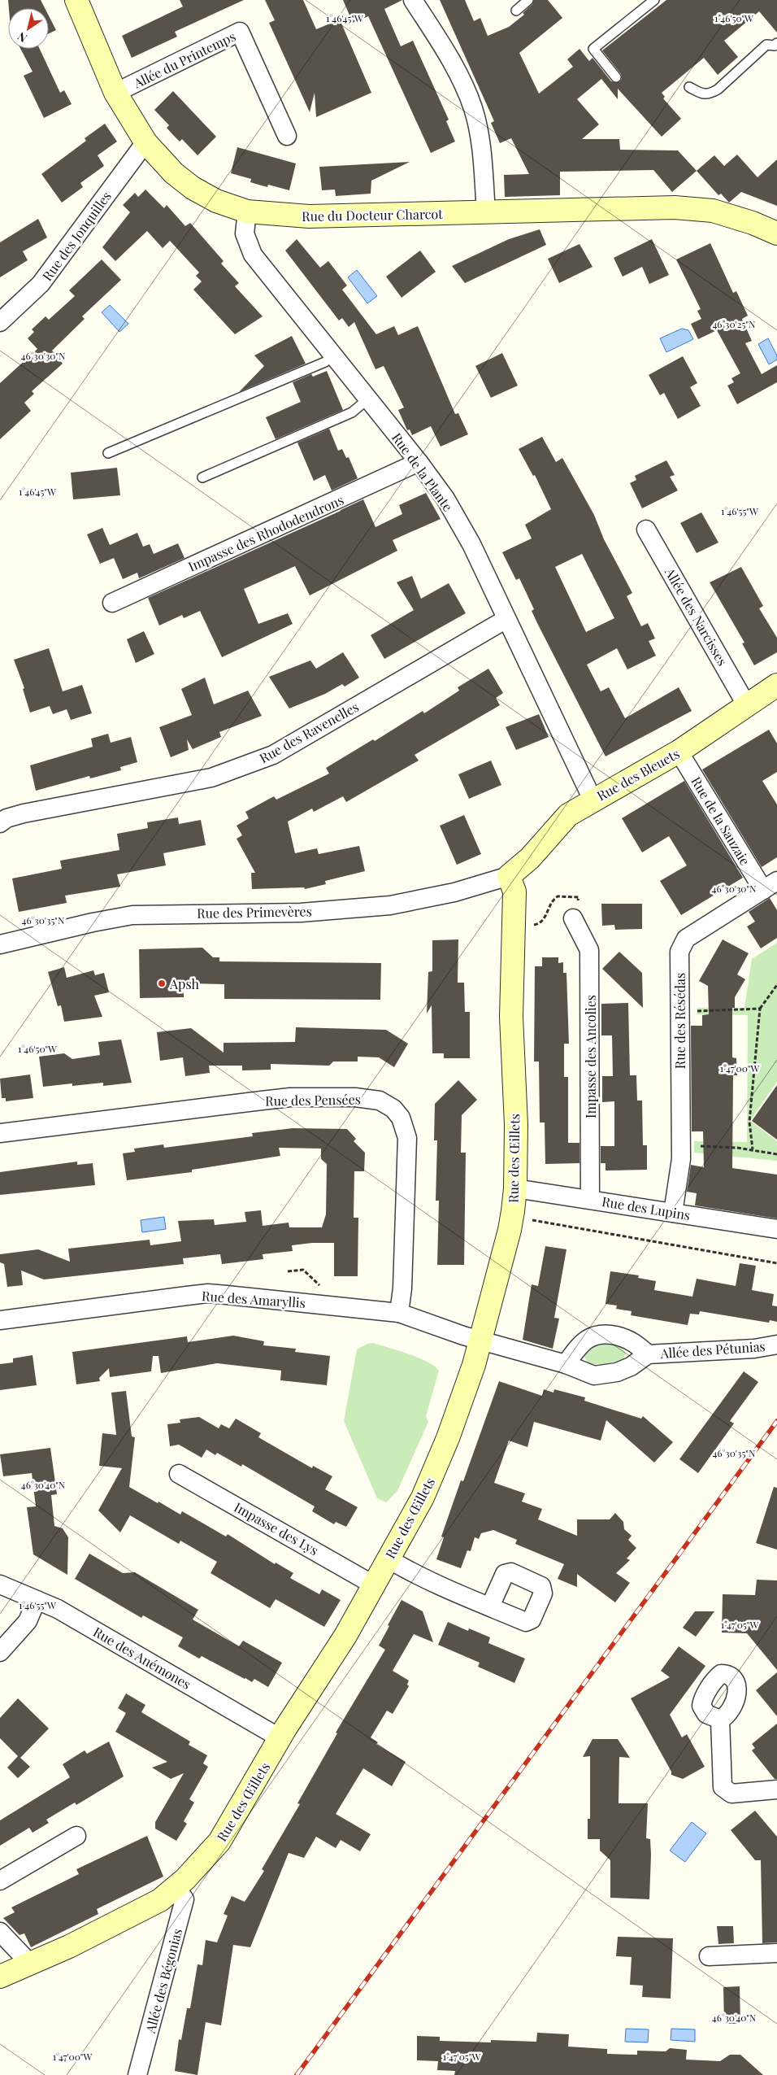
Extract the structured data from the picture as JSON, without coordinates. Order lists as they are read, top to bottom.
{
  "streets": {
    "street": [
      "Allée du Printemps",
      "Rue du Docteur Charcot",
      "Rue des Jonquilles",
      "Rue de la Plante",
      "Impasse des Rhododendrons",
      "Allée des Narcisses",
      "Rue des Ravenelles",
      "Rue des Bleuets",
      "Rue de la Sauzaie",
      "Rue des Primevères",
      "Rue des Résédas",
      "Impasse des Ancolies",
      "Rue des Pensées",
      "Rue des Œillets",
      "Rue des Lupins",
      "Rue des Amaryllis",
      "Allée des Pétunias",
      "Impasse des Lys",
      "Rue des Anémones",
      "Allée des Bégonias"
    ]
  },
  "crossings": [
    ["Allée du Printemps", "Rue du Docteur Charcot"],
    ["Rue du Docteur Charcot", "Rue des Jonquilles"],
    ["Rue du Docteur Charcot", "Rue de la Plante"],
    ["Rue de la Plante", "Impasse des Rhododendrons"],
    ["Rue de la Plante", "Rue des Ravenelles"],
    ["Rue de la Plante", "Rue des Bleuets"],
    ["Allée des Narcisses", "Rue des Bleuets"],
    ["Rue des Bleuets", "Rue de la Sauzaie"],
    ["Rue des Bleuets", "Rue des Primevères"],
    ["Rue des Bleuets", "Rue des Œillets"],
    ["Rue de la Sauzaie", "Rue des Résédas"],
    ["Rue des Primevères", "Rue des Œillets"],
    ["Rue des Résédas", "Rue des Lupins"],
    ["Impasse des Ancolies", "Rue des Lupins"],
    ["Rue des Pensées", "Rue des Amaryllis"],
    ["Rue des Œillets", "Rue des Lupins"],
    ["Rue des Œillets", "Rue des Amaryllis"],
    ["Rue des Œillets", "Allée des Pétunias"],
    ["Rue des Œillets", "Impasse des Lys"],
    ["Rue des Œillets", "Rue des Anémones"],
    ["Rue des Œillets", "Allée des Bégonias"],
    ["Rue des Amaryllis", "Allée des Pétunias"]
  ],
  "places": ["Apsh"],
  "north": "bottom left",
  "coordinates": [
    "1°46'45\"W",
    "1°46'50\"W",
    "46°30'25\"N",
    "46°30'30\"N",
    "1°46'55\"W",
    "46°30'35\"N",
    "1°47'00\"W",
    "46°30'40\"N",
    "1°47'05\"W"
  ]
}
